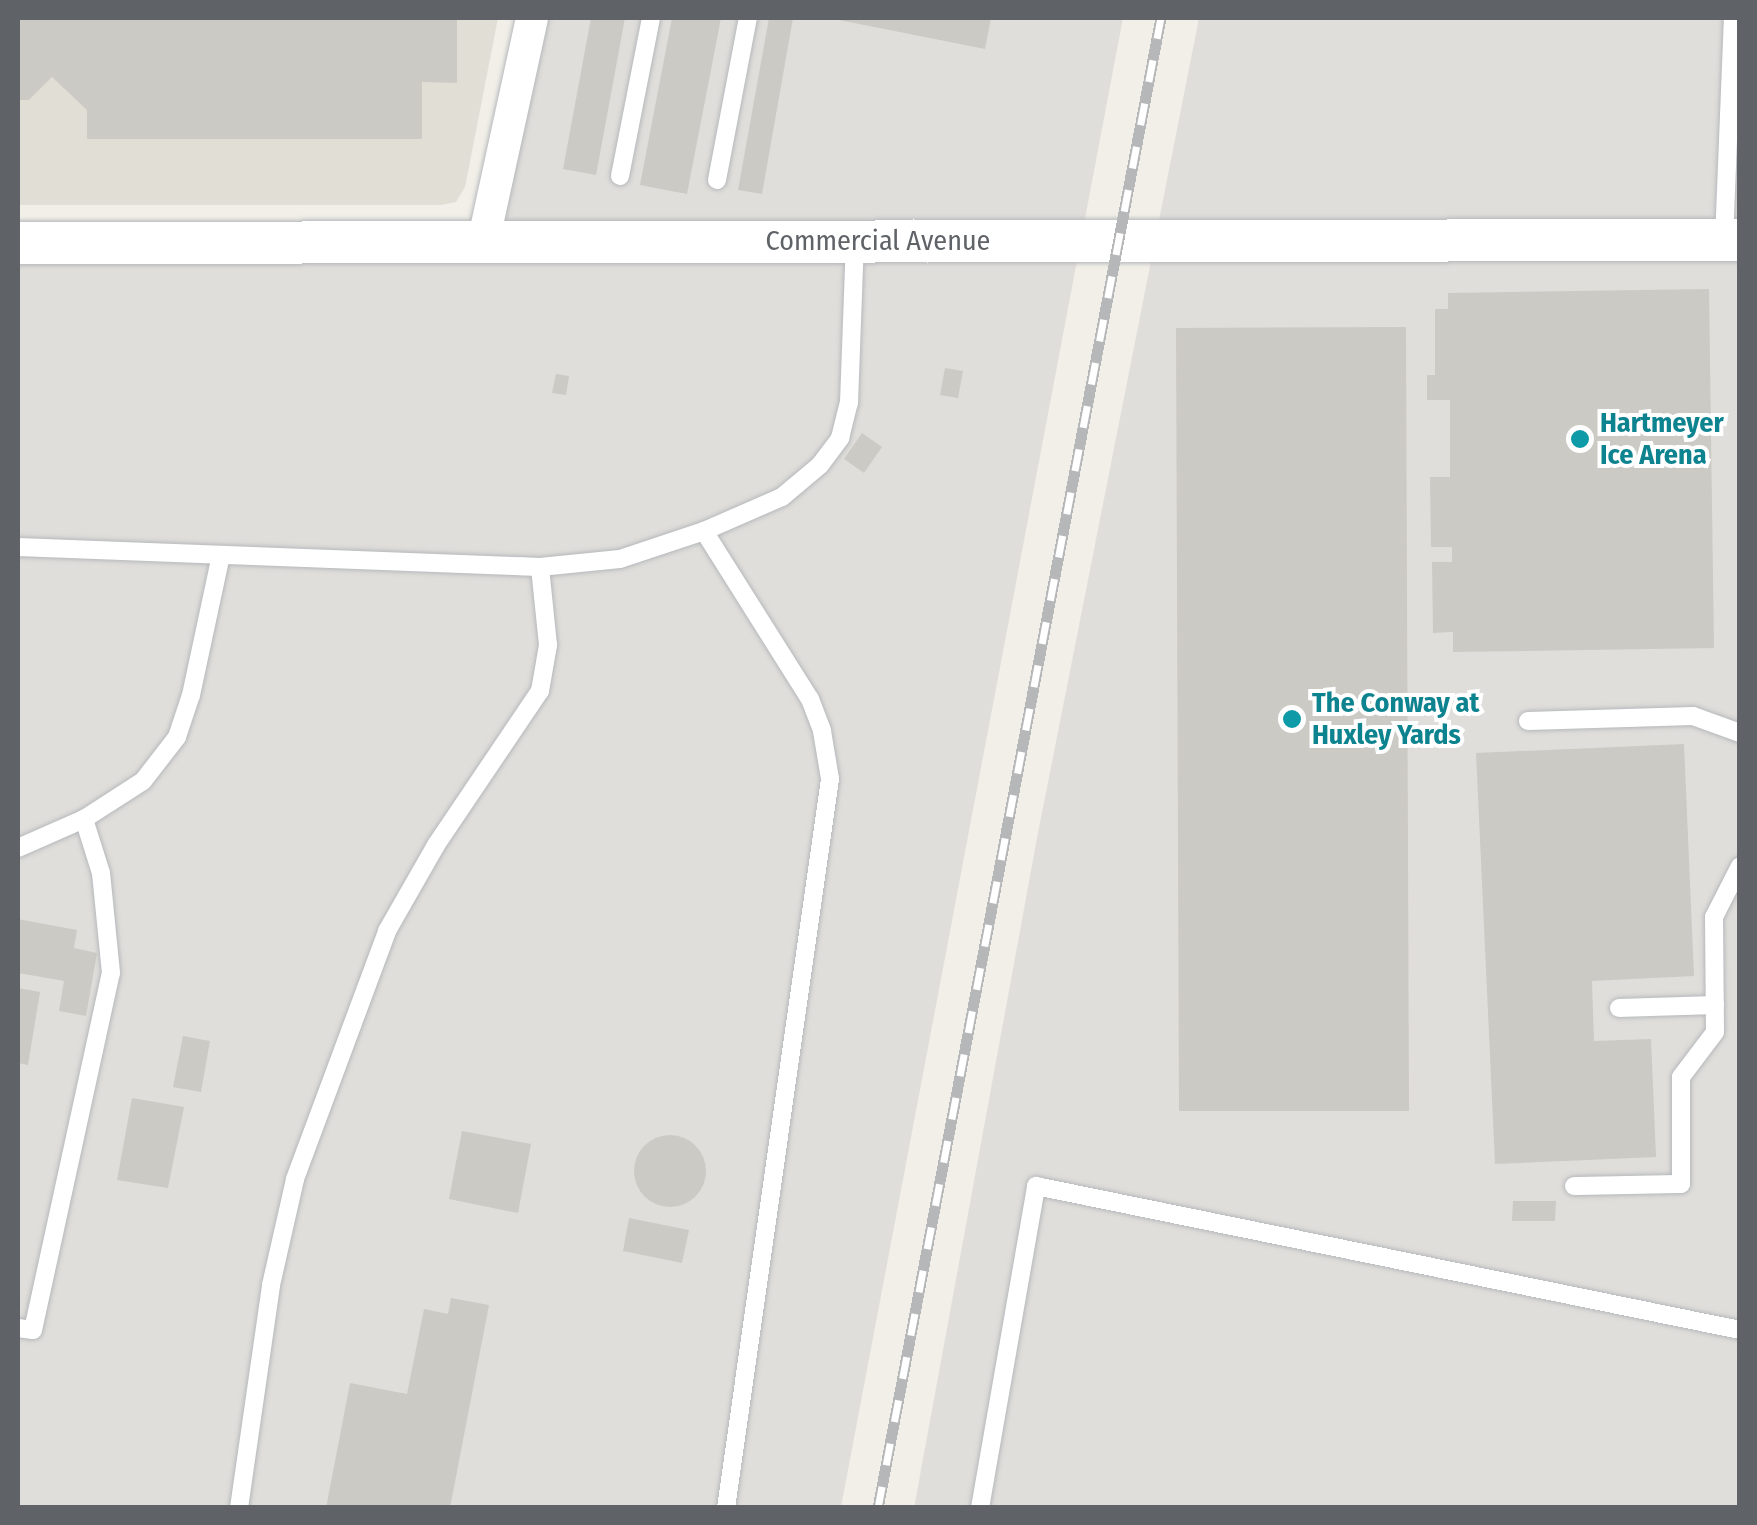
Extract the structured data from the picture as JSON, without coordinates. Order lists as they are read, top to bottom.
{
  "streets": {
    "street": ["Commercial Avenue"]
  },
  "places": ["Hartmeyer Ice Arena", "The Conway at Huxley Yards"]
}
